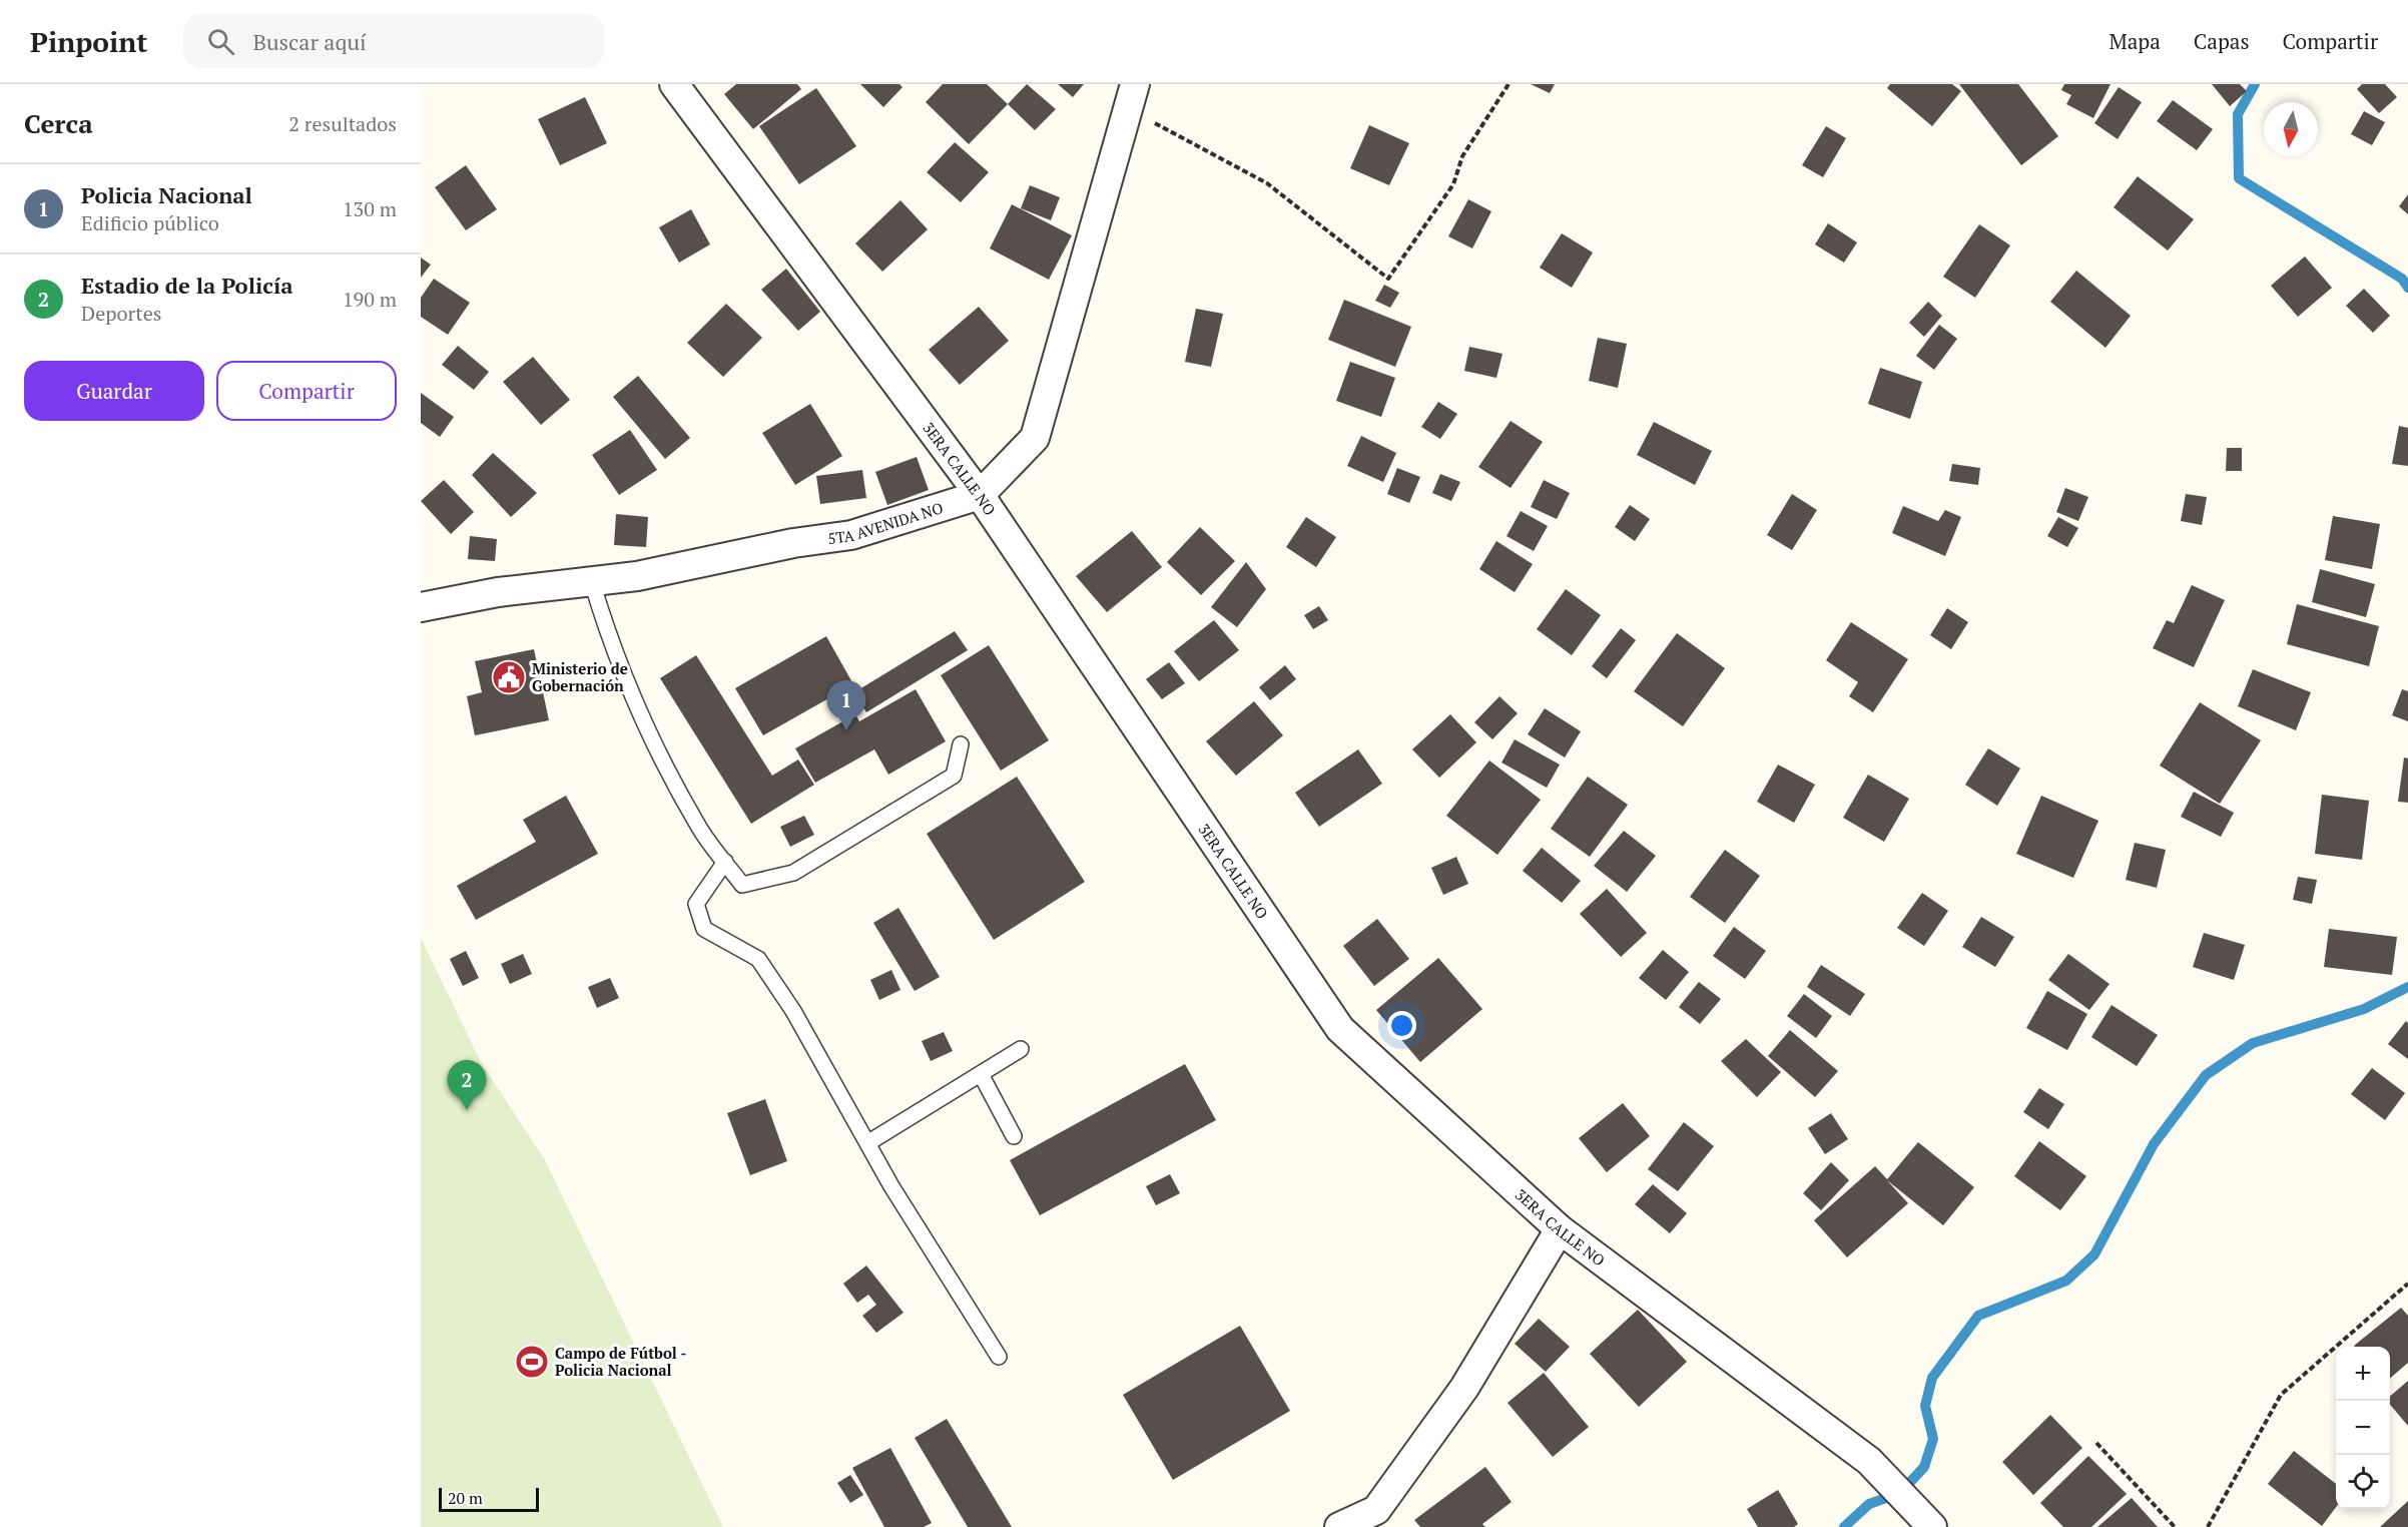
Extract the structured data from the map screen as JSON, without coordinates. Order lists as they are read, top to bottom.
{
  "streets": {
    "street": ["3ERA CALLE NO", "5TA AVENIDA NO"]
  },
  "crossings": [
    ["3ERA CALLE NO", "5TA AVENIDA NO"]
  ],
  "places": {
    "public building": ["Ministerio de Gobernación"],
    "sports": ["Campo de Fútbol - Policia Nacional"]
  },
  "scale_bar": "20 m",
  "north": "bottom",
  "page": {
    "header": "Pinpoint",
    "search": "Buscar aquí",
    "nav": ["Mapa", "Capas", "Compartir"],
    "heading": ["Cerca", "2 resultados"],
    "list": [
      {
        "mark": "1",
        "name": "Policia Nacional",
        "note": "Edificio público",
        "value": "130 m"
      },
      {
        "mark": "2",
        "name": "Estadio de la Policía",
        "note": "Deportes",
        "value": "190 m"
      }
    ],
    "buttons": ["Guardar", "Compartir"],
    "pins": ["1", "2"],
    "map_buttons": ["+", "−"],
    "scale": "20 m"
  }
}
